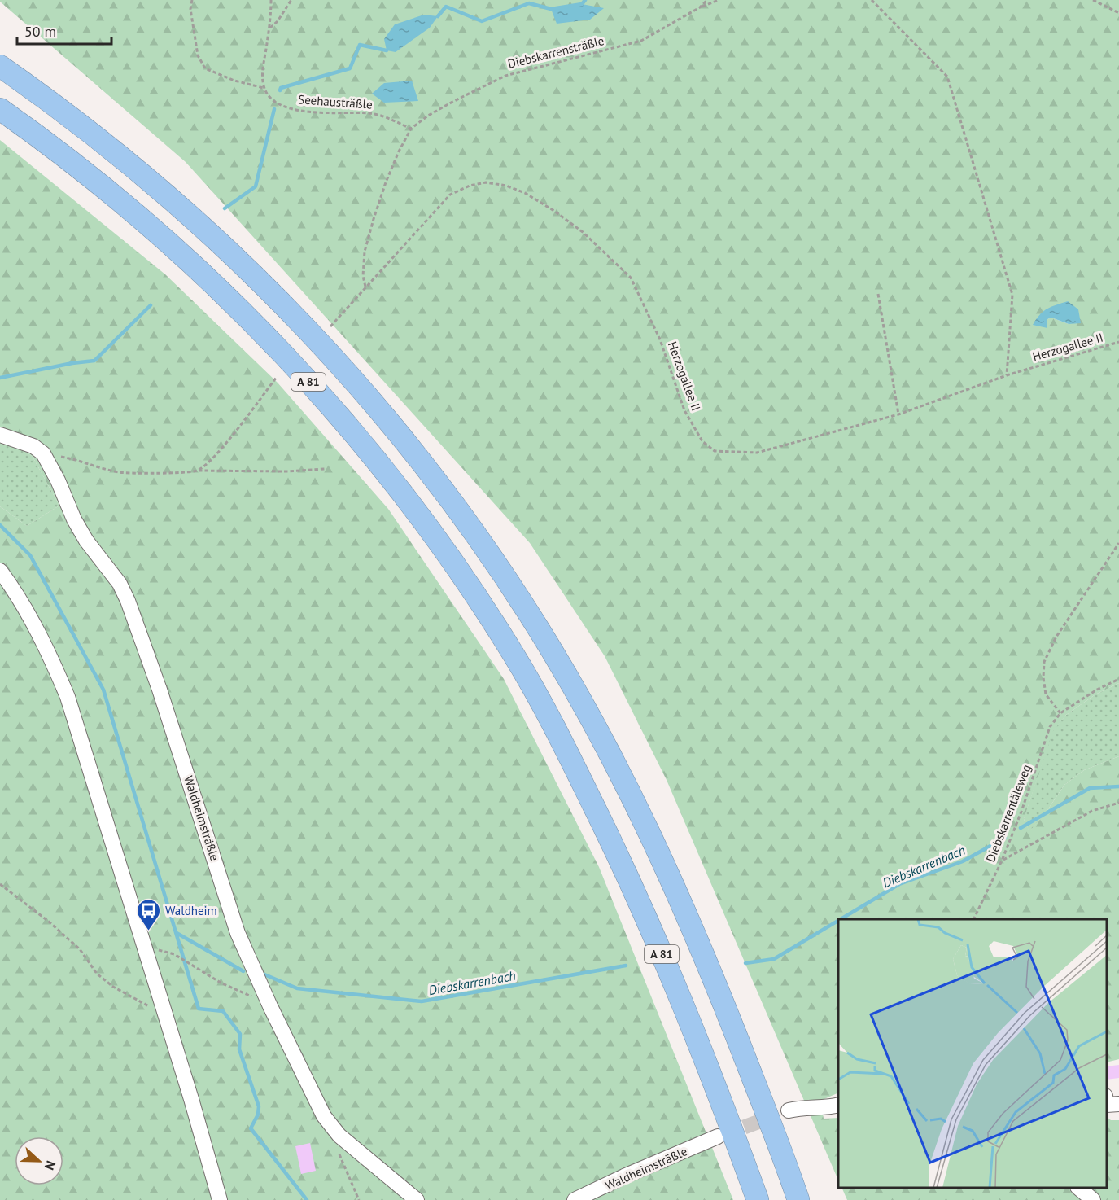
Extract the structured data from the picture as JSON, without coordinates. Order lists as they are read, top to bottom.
{
  "streets": {
    "highway": ["A 81"],
    "street": ["Waldheimsträßle"],
    "path": [
      "Diebskarrensträßle",
      "Seehausträßle",
      "Herzogallee II",
      "Diebskarrentäleweg"
    ]
  },
  "crossings": [
    ["Diebskarrensträßle", "Seehausträßle"]
  ],
  "water": ["Diebskarrenbach"],
  "places": {
    "bus stop": ["Waldheim"]
  },
  "scale_bar": "50 m",
  "north": "right"
}
